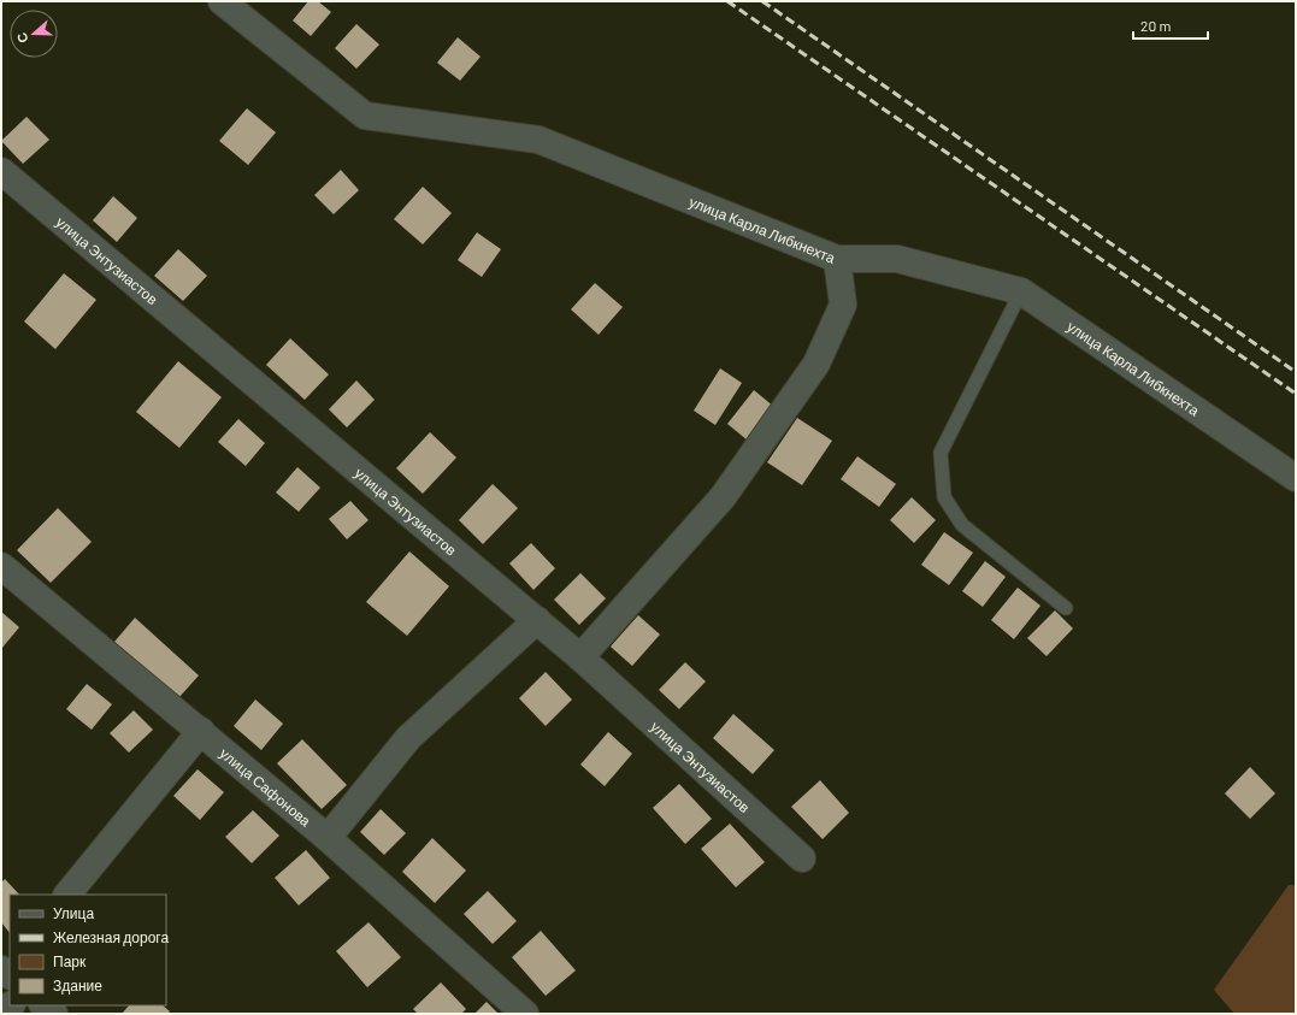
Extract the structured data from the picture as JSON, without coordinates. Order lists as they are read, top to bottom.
{
  "streets": {
    "street": ["улица Карла Либкнехта", "улица Энтузиастов", "улица Сафонова"]
  },
  "legend": [
    "Улица",
    "Железная дорога",
    "Парк",
    "Здание"
  ],
  "scale_bar": "20 m",
  "north": "left"
}
